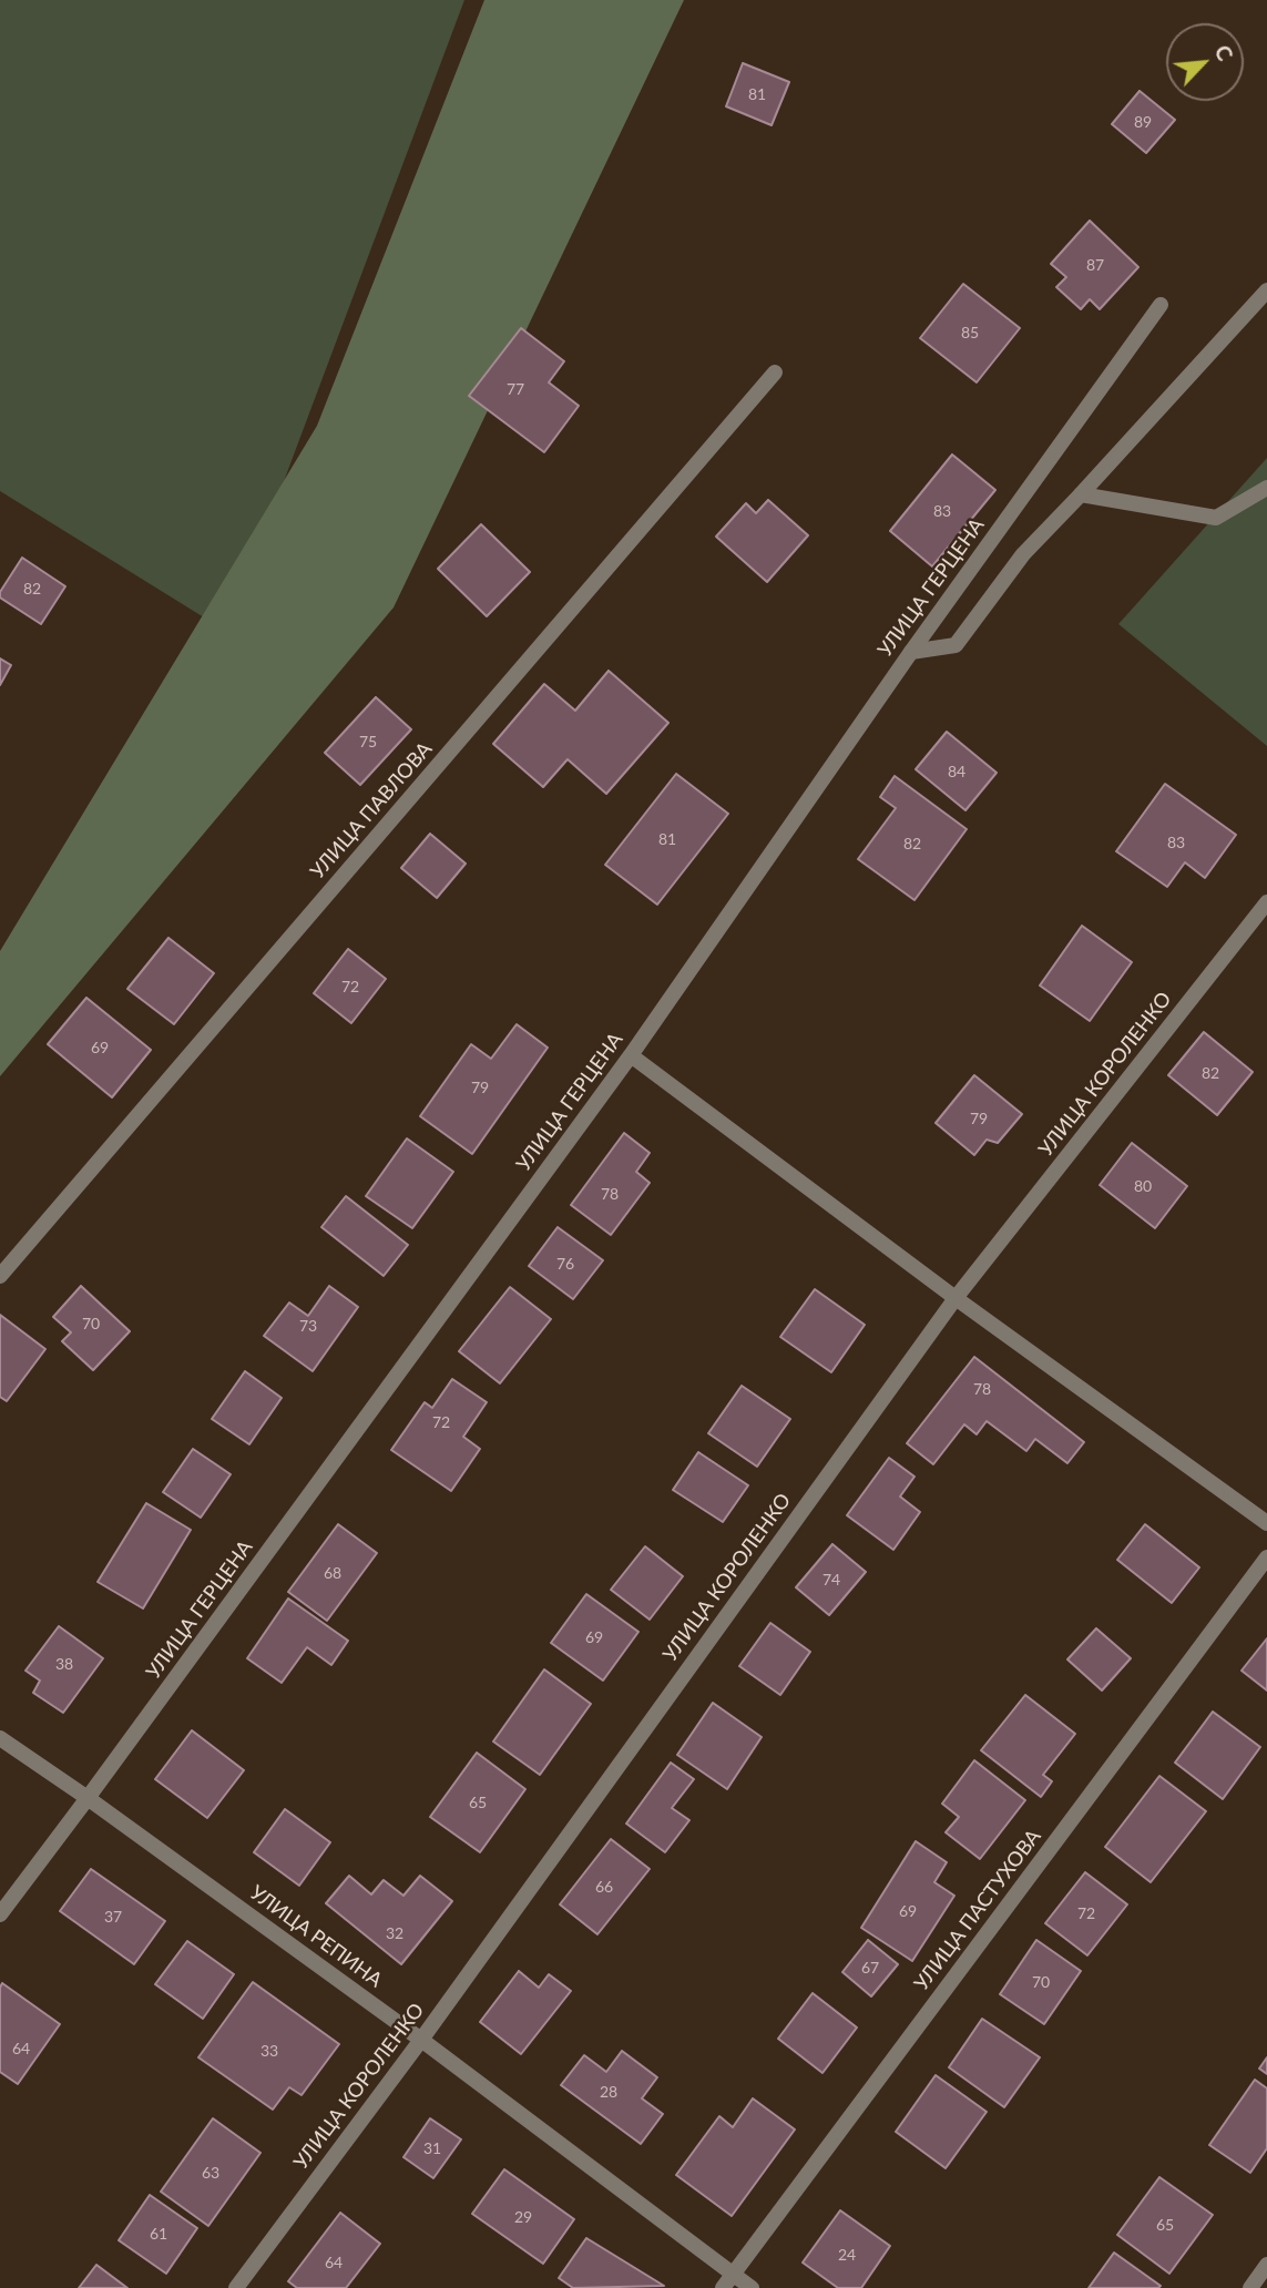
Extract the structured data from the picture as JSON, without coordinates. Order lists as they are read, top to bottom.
{
  "streets": {
    "street": [
      "УЛИЦА ГЕРЦЕНА",
      "УЛИЦА ПАВЛОВА",
      "УЛИЦА КОРОЛЕНКО",
      "УЛИЦА ПАСТУХОВА",
      "УЛИЦА РЕПИНА"
    ]
  },
  "crossings": [
    ["УЛИЦА ГЕРЦЕНА", "УЛИЦА РЕПИНА"],
    ["УЛИЦА КОРОЛЕНКО", "УЛИЦА РЕПИНА"],
    ["УЛИЦА ПАСТУХОВА", "УЛИЦА РЕПИНА"]
  ],
  "house_numbers": [
    "81",
    "89",
    "87",
    "85",
    "77",
    "83",
    "82",
    "75",
    "84",
    "81",
    "83",
    "82",
    "72",
    "69",
    "82",
    "79",
    "79",
    "80",
    "78",
    "76",
    "70",
    "73",
    "78",
    "72",
    "68",
    "74",
    "69",
    "38",
    "65",
    "66",
    "69",
    "72",
    "37",
    "32",
    "67",
    "70",
    "64",
    "33",
    "28",
    "31",
    "63",
    "29",
    "65",
    "61",
    "24",
    "64"
  ],
  "north": "top right"
}
